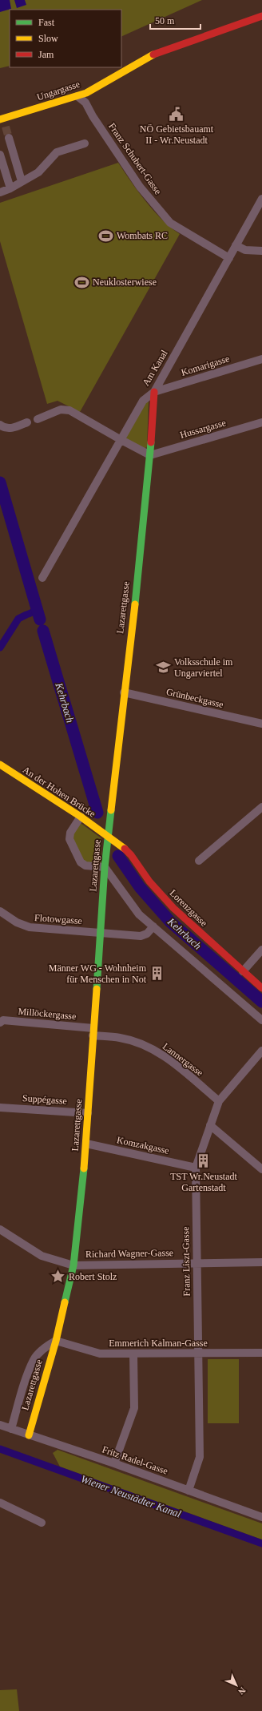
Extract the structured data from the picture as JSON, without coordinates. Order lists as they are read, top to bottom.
{
  "streets": {
    "street": [
      "Ungargasse",
      "Franz Schubert-Gasse",
      "Komarigasse",
      "Am Kanal",
      "Hussargasse",
      "Lazarettgasse",
      "Grünbeckgasse",
      "An der Hohen Brücke",
      "Lorenzgasse",
      "Flotowgasse",
      "Millöckergasse",
      "Lannergasse",
      "Suppégasse",
      "Komzakgasse",
      "Richard Wagner-Gasse",
      "Franz Liszt-Gasse",
      "Emmerich Kalman-Gasse",
      "Fritz Radel-Gasse"
    ]
  },
  "crossings": [
    ["Ungargasse", "Franz Schubert-Gasse"],
    ["Franz Schubert-Gasse", "Am Kanal"],
    ["Komarigasse", "Am Kanal"],
    ["Komarigasse", "Lazarettgasse"],
    ["Am Kanal", "Lazarettgasse"],
    ["Hussargasse", "Lazarettgasse"],
    ["Lazarettgasse", "Grünbeckgasse"],
    ["Lazarettgasse", "An der Hohen Brücke"],
    ["Lazarettgasse", "Lorenzgasse"],
    ["Lazarettgasse", "Flotowgasse"],
    ["Lazarettgasse", "Millöckergasse"],
    ["Lazarettgasse", "Lannergasse"],
    ["Lazarettgasse", "Suppégasse"],
    ["Lazarettgasse", "Komzakgasse"],
    ["Lazarettgasse", "Richard Wagner-Gasse"],
    ["Lazarettgasse", "Emmerich Kalman-Gasse"],
    ["Lazarettgasse", "Fritz Radel-Gasse"],
    ["An der Hohen Brücke", "Lorenzgasse"],
    ["Millöckergasse", "Lannergasse"],
    ["Lannergasse", "Franz Liszt-Gasse"],
    ["Komzakgasse", "Franz Liszt-Gasse"],
    ["Richard Wagner-Gasse", "Franz Liszt-Gasse"],
    ["Franz Liszt-Gasse", "Emmerich Kalman-Gasse"],
    ["Franz Liszt-Gasse", "Fritz Radel-Gasse"]
  ],
  "water": ["Kehrbach", "Wiener Neustädter Kanal"],
  "places": {
    "public building": ["NÖ Gebietsbauamt II - Wr.Neustadt"],
    "sports": ["Wombats RC", "Neuklosterwiese"],
    "school or university": ["Volksschule im Ungarviertel"],
    "building": ["Männer WG - Wohnheim für Menschen in Not", "TST Wr.Neustadt Gartenstadt"],
    "place": ["Robert Stolz"]
  },
  "legend": ["Fast", "Slow", "Jam"],
  "scale_bar": "50 m",
  "north": "bottom right"
}
